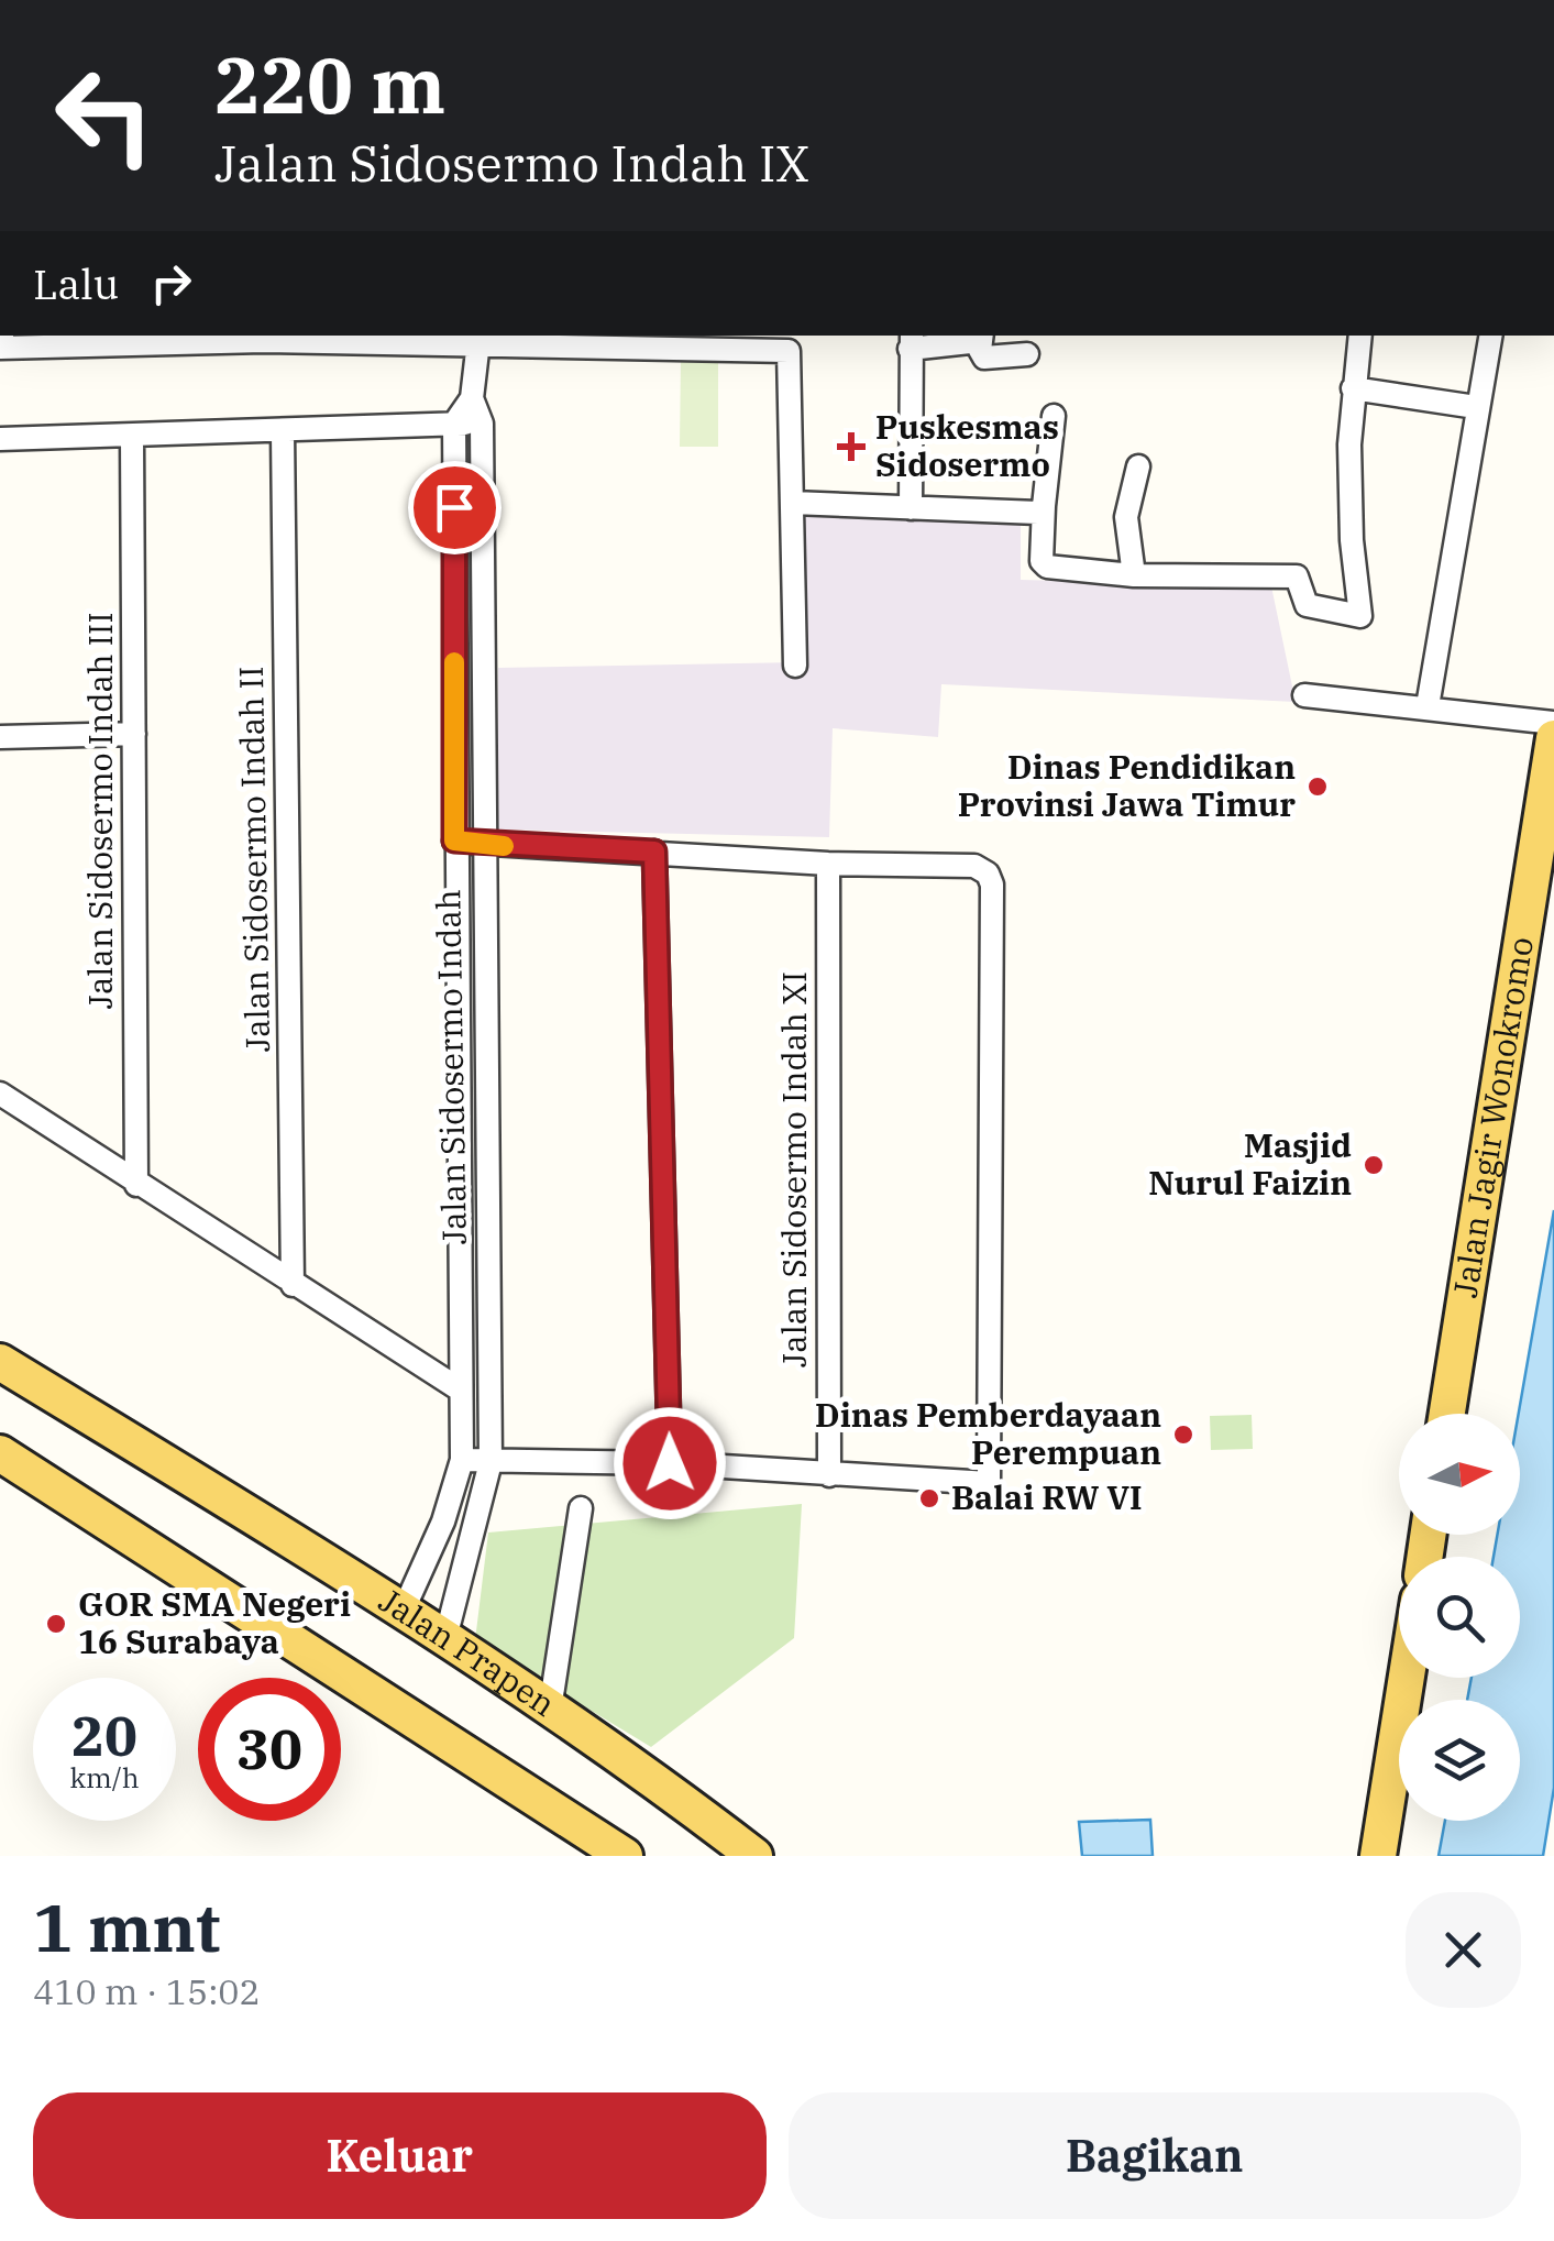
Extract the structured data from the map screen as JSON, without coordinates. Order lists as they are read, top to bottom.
{
  "streets": {
    "main road": ["Jalan Jagir Wonokromo", "Jalan Prapen"],
    "street": [
      "Jalan Sidosermo Indah III",
      "Jalan Sidosermo Indah II",
      "Jalan Sidosermo Indah",
      "Jalan Sidosermo Indah XI"
    ]
  },
  "crossings": [
    ["Jalan Sidosermo Indah", "Jalan Prapen"]
  ],
  "places": {
    "health": ["Puskesmas Sidosermo"],
    "other": [
      "Dinas Pendidikan Provinsi Jawa Timur",
      "Masjid Nurul Faizin",
      "Dinas Pemberdayaan Perempuan",
      "Balai RW VI",
      "GOR SMA Negeri 16 Surabaya"
    ]
  },
  "north": "right",
  "page": {
    "turn": ["220 m", "Jalan Sidosermo Indah IX"],
    "then": "Lalu",
    "speed": "20 km/h",
    "limit": "30",
    "heading": ["1 mnt", "410 m · 15:02"],
    "buttons": ["Keluar", "Bagikan"]
  }
}
